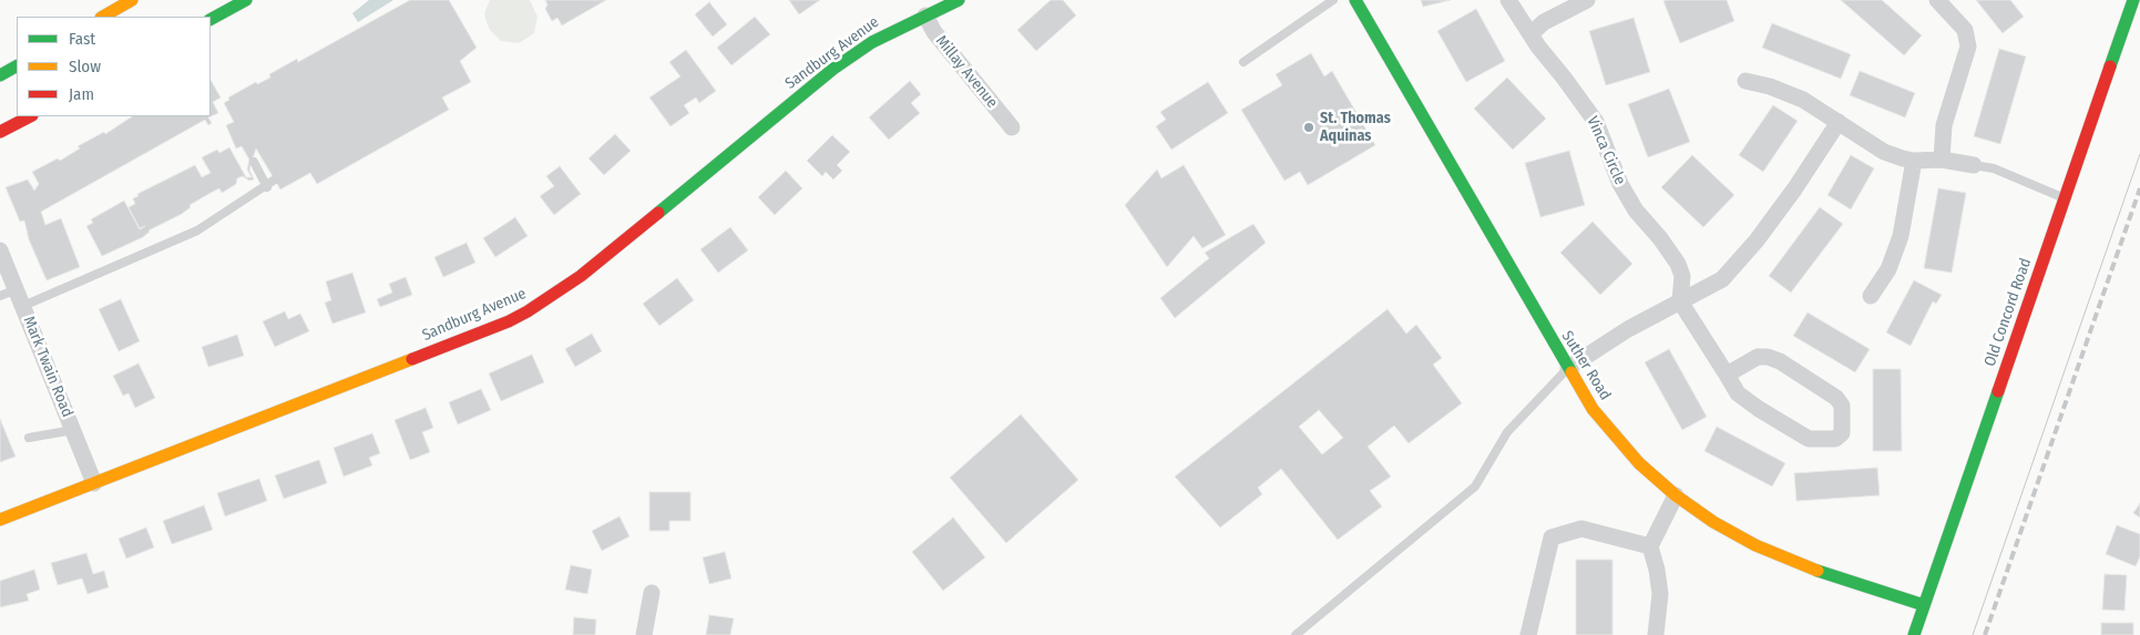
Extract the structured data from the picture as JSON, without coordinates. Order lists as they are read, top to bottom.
{
  "streets": {
    "street": [
      "Sandburg Avenue",
      "Millay Avenue",
      "Vinca Circle",
      "Old Concord Road",
      "Suther Road",
      "Mark Twain Road"
    ]
  },
  "crossings": [
    ["Sandburg Avenue", "Millay Avenue"],
    ["Sandburg Avenue", "Mark Twain Road"],
    ["Old Concord Road", "Suther Road"]
  ],
  "places": ["St. Thomas Aquinas"],
  "legend": ["Fast", "Slow", "Jam"]
}
